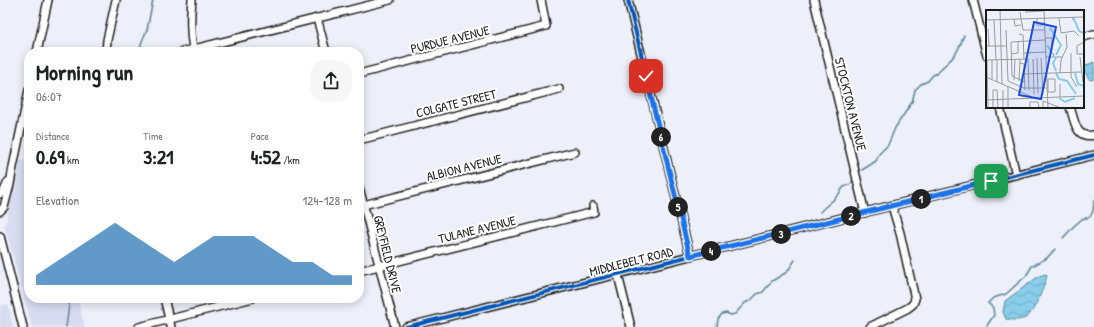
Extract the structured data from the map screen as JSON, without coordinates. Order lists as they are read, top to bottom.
{
  "streets": {
    "street": [
      "PURDUE AVENUE",
      "COLGATE STREET",
      "STOCKTON AVENUE",
      "ALBION AVENUE",
      "TULANE AVENUE",
      "GREYFIELD DRIVE",
      "MIDDLEBELT ROAD"
    ]
  },
  "crossings": [
    ["STOCKTON AVENUE", "MIDDLEBELT ROAD"],
    ["TULANE AVENUE", "GREYFIELD DRIVE"]
  ],
  "page": {
    "heading": ["Morning run", "06:07"],
    "stats": [
      ["Distance", "0.69 km"],
      ["Time", "3:21"],
      ["Pace", "4:52 /km"]
    ],
    "pins": [
      "6",
      "1",
      "5",
      "2",
      "3",
      "4"
    ],
    "chart": ["Elevation", "124–128 m"]
  }
}
